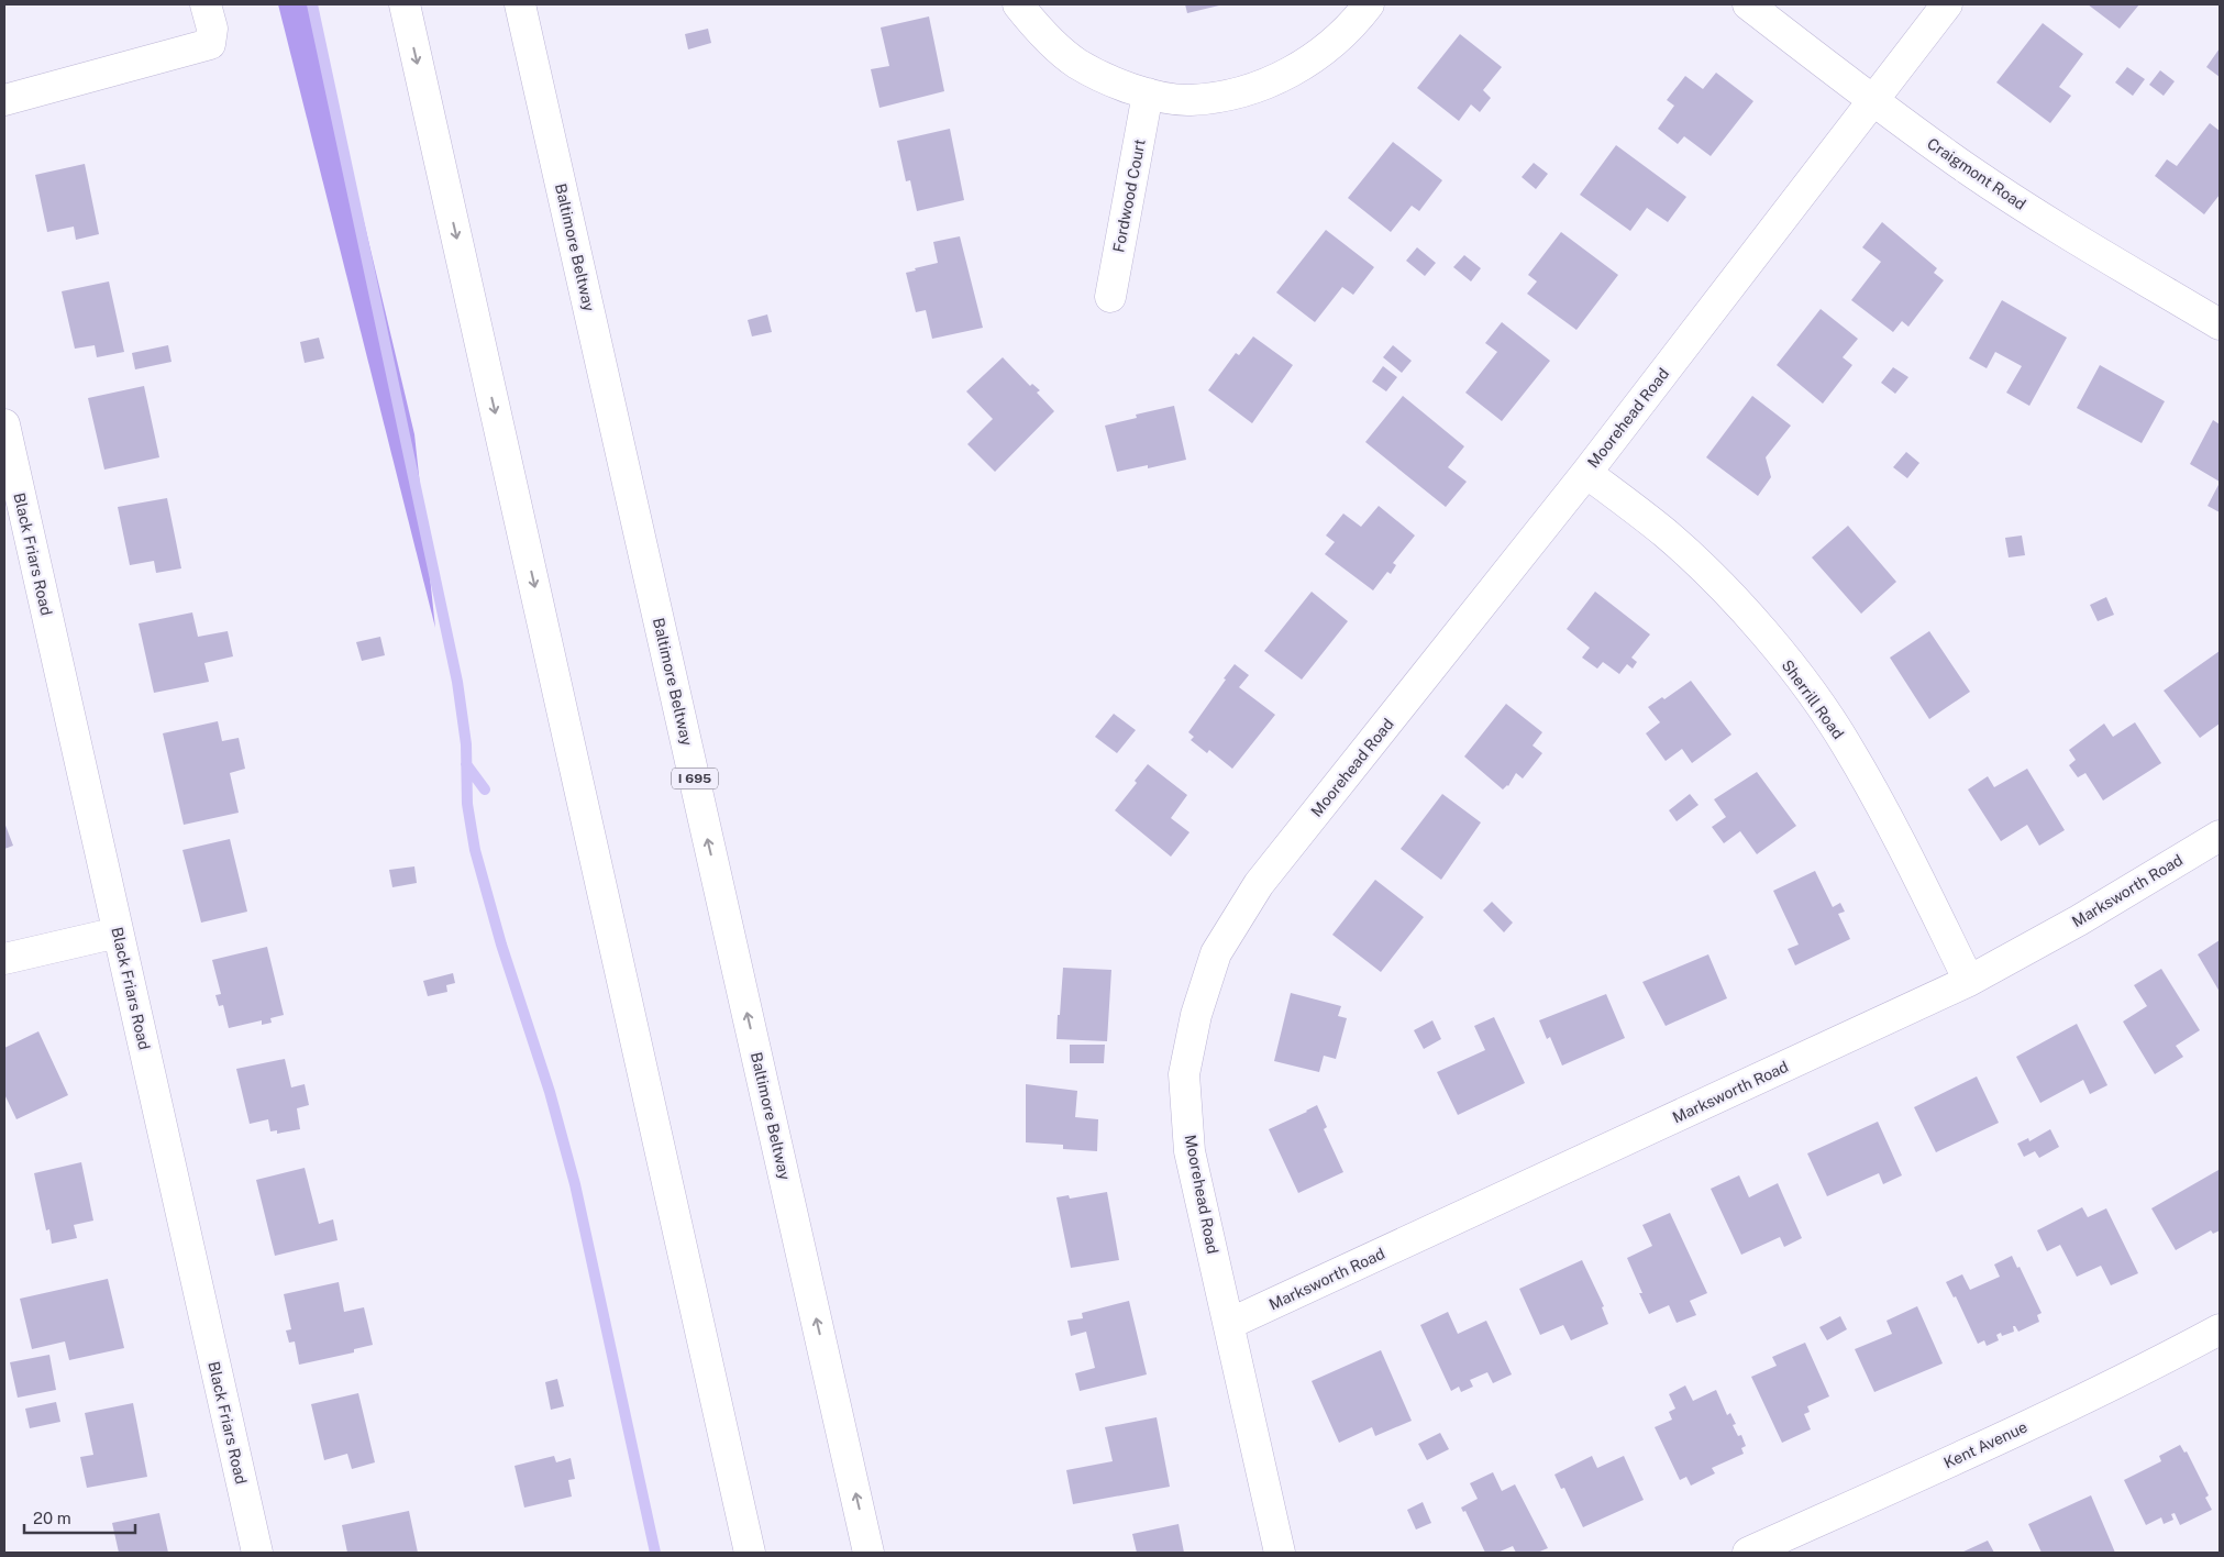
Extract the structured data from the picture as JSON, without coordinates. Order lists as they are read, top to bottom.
{
  "streets": {
    "main road": [
      "Craigmont Road",
      "Fordwood Court",
      "Baltimore Beltway",
      "Moorehead Road",
      "Black Friars Road",
      "Sherrill Road",
      "I 695",
      "Marksworth Road",
      "Kent Avenue"
    ]
  },
  "crossings": [
    ["Craigmont Road", "Moorehead Road"],
    ["Moorehead Road", "Sherrill Road"],
    ["Moorehead Road", "Marksworth Road"],
    ["Sherrill Road", "Marksworth Road"]
  ],
  "scale_bar": "20 m"
}
